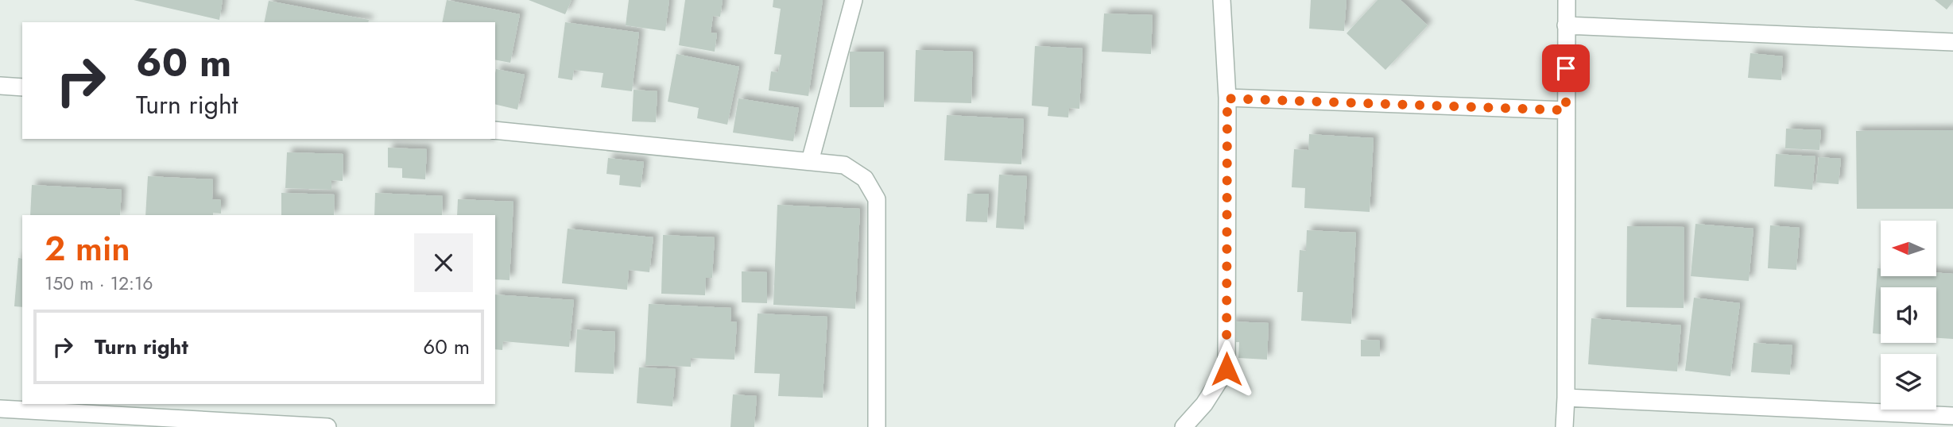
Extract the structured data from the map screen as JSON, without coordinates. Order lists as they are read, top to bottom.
{
  "north": "left",
  "page": {
    "turn": ["60 m", "Turn right"],
    "heading": ["2 min", "150 m · 12:16"],
    "list": [
      {
        "name": "Turn right",
        "value": "60 m"
      }
    ]
  }
}
